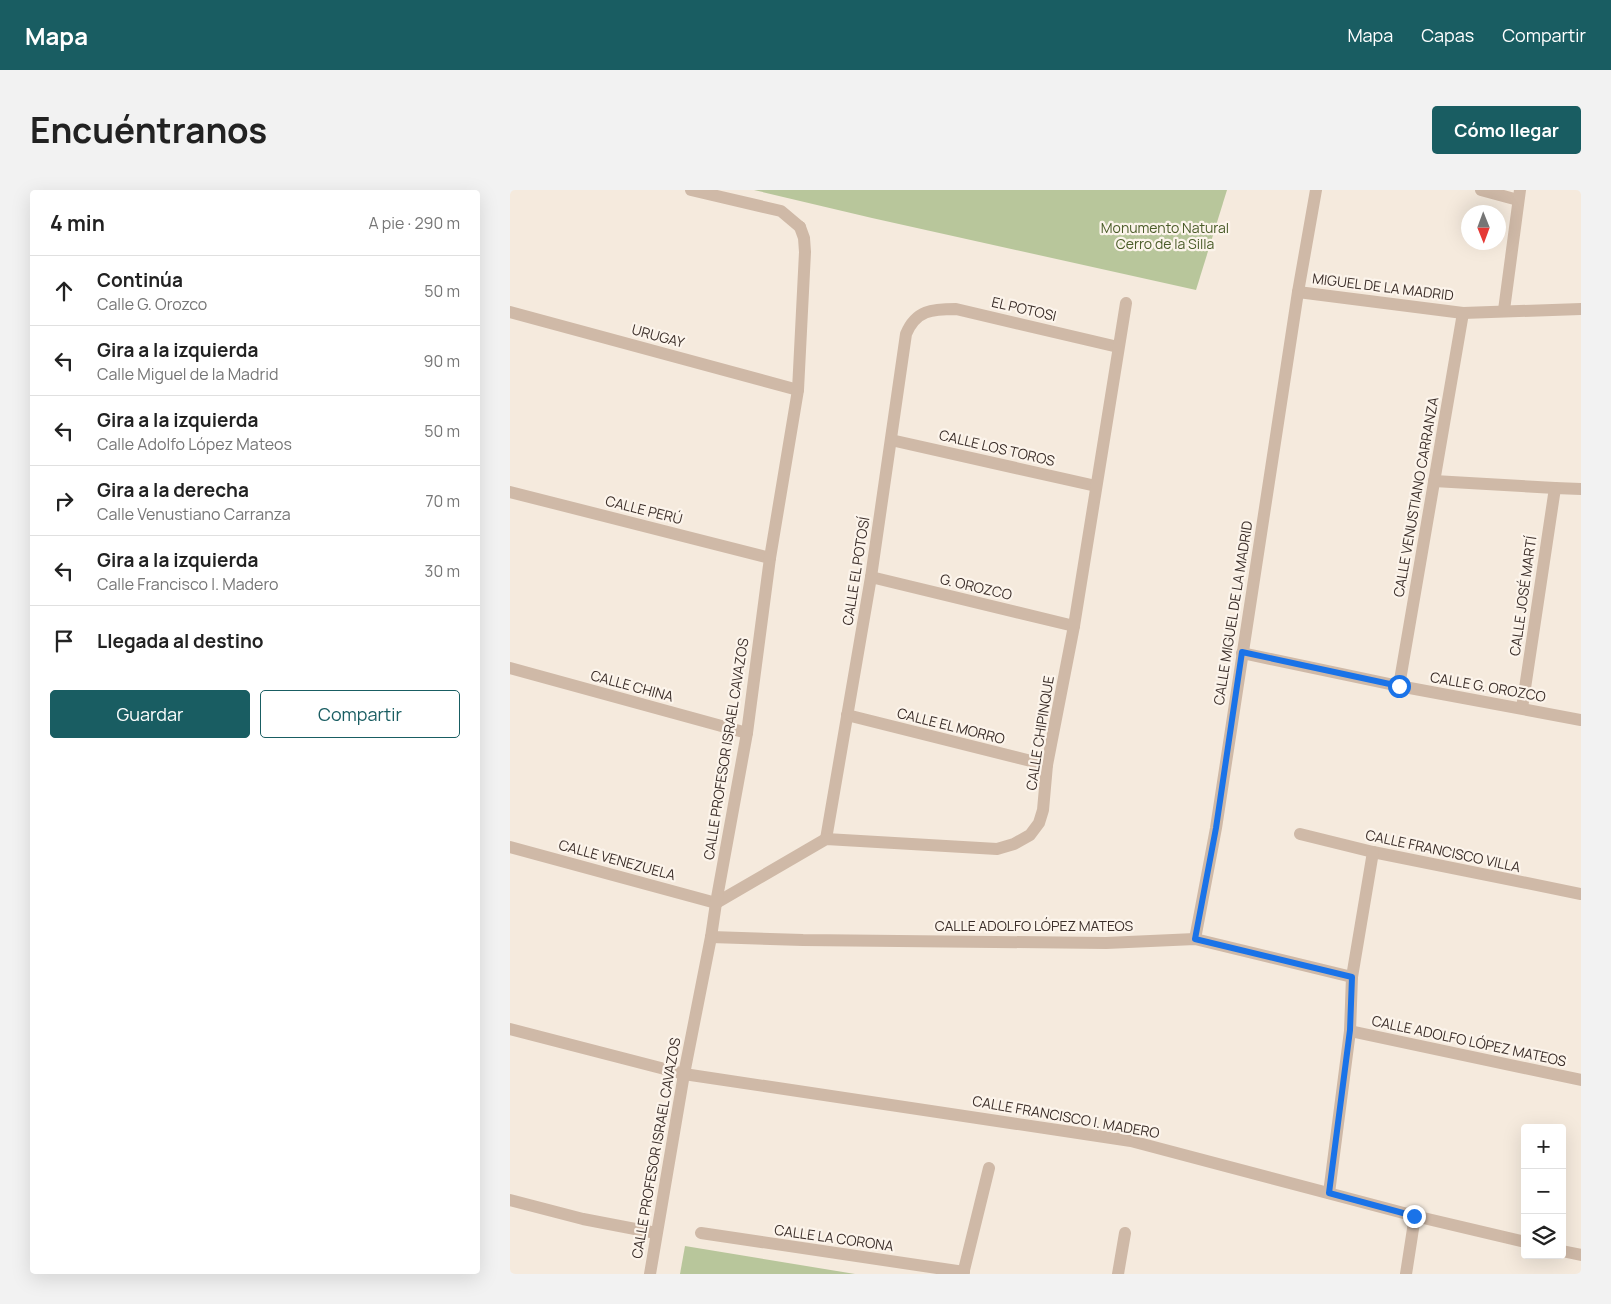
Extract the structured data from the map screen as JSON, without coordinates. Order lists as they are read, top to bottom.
{
  "streets": {
    "street": [
      "MIGUEL DE LA MADRID",
      "EL POTOSI",
      "URUGAY",
      "CALLE LOS TOROS",
      "CALLE VENUSTIANO CARRANZA",
      "CALLE PERÚ",
      "CALLE EL POTOSÍ",
      "G. OROZCO",
      "CALLE JOSÉ MARTÍ",
      "CALLE MIGUEL DE LA MADRID",
      "CALLE CHINA",
      "CALLE G. OROZCO",
      "CALLE EL MORRO",
      "CALLE CHIPINQUE",
      "CALLE PROFESOR ISRAEL CAVAZOS",
      "CALLE FRANCISCO VILLA",
      "CALLE VENEZUELA",
      "CALLE ADOLFO LÓPEZ MATEOS",
      "CALLE FRANCISCO I. MADERO",
      "CALLE LA CORONA"
    ]
  },
  "crossings": [
    ["MIGUEL DE LA MADRID", "CALLE VENUSTIANO CARRANZA"],
    ["MIGUEL DE LA MADRID", "CALLE MIGUEL DE LA MADRID"],
    ["EL POTOSI", "CALLE EL POTOSÍ"],
    ["EL POTOSI", "CALLE CHIPINQUE"],
    ["URUGAY", "CALLE PROFESOR ISRAEL CAVAZOS"],
    ["CALLE LOS TOROS", "CALLE EL POTOSÍ"],
    ["CALLE LOS TOROS", "CALLE CHIPINQUE"],
    ["CALLE VENUSTIANO CARRANZA", "CALLE G. OROZCO"],
    ["CALLE PERÚ", "CALLE PROFESOR ISRAEL CAVAZOS"],
    ["CALLE EL POTOSÍ", "G. OROZCO"],
    ["CALLE EL POTOSÍ", "CALLE EL MORRO"],
    ["CALLE EL POTOSÍ", "CALLE CHIPINQUE"],
    ["G. OROZCO", "CALLE CHIPINQUE"],
    ["CALLE JOSÉ MARTÍ", "CALLE G. OROZCO"],
    ["CALLE MIGUEL DE LA MADRID", "CALLE G. OROZCO"],
    ["CALLE MIGUEL DE LA MADRID", "CALLE ADOLFO LÓPEZ MATEOS"],
    ["CALLE CHINA", "CALLE PROFESOR ISRAEL CAVAZOS"],
    ["CALLE EL MORRO", "CALLE CHIPINQUE"],
    ["CALLE PROFESOR ISRAEL CAVAZOS", "CALLE VENEZUELA"],
    ["CALLE PROFESOR ISRAEL CAVAZOS", "CALLE ADOLFO LÓPEZ MATEOS"],
    ["CALLE PROFESOR ISRAEL CAVAZOS", "CALLE FRANCISCO I. MADERO"]
  ],
  "parks": ["Monumento Natural Cerro de la Silla"],
  "north": "bottom",
  "page": {
    "header": "Mapa",
    "nav": ["Mapa", "Capas", "Compartir"],
    "title": "Encuéntranos",
    "buttons": [
      "Cómo llegar",
      ["Guardar", "Compartir"]
    ],
    "heading": ["4 min", "A pie · 290 m"],
    "list": [
      ["Continúa", "Calle G. Orozco", "50 m"],
      ["Gira a la izquierda", "Calle Miguel de la Madrid", "90 m"],
      ["Gira a la izquierda", "Calle Adolfo López Mateos", "50 m"],
      ["Gira a la derecha", "Calle Venustiano Carranza", "70 m"],
      ["Gira a la izquierda", "Calle Francisco I. Madero", "30 m"],
      "Llegada al destino"
    ],
    "map_buttons": ["+", "−"]
  }
}
